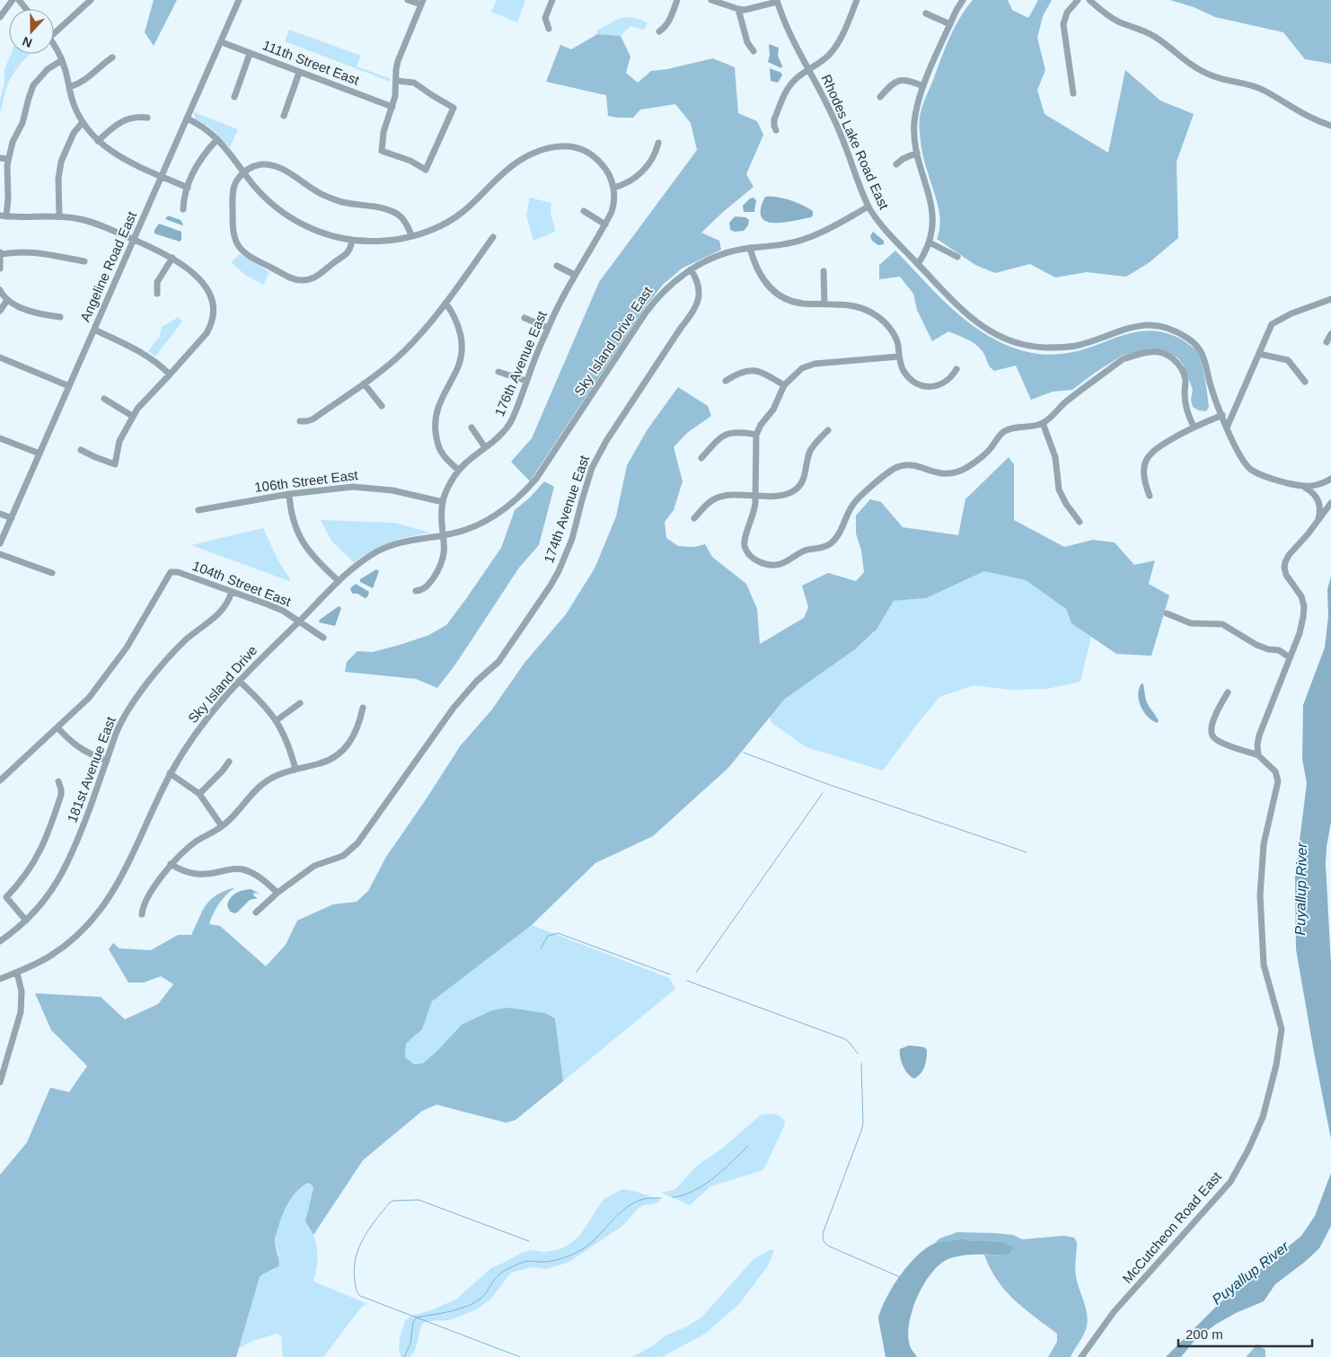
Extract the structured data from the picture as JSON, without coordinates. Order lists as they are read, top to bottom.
{
  "streets": {
    "street": [
      "111th Street East",
      "Rhodes Lake Road East",
      "Angeline Road East",
      "Sky Island Drive East",
      "176th Avenue East",
      "106th Street East",
      "174th Avenue East",
      "104th Street East",
      "Sky Island Drive",
      "181st Avenue East",
      "McCutcheon Road East"
    ]
  },
  "crossings": [
    ["111th Street East", "Angeline Road East"],
    ["Rhodes Lake Road East", "Sky Island Drive East"],
    ["Sky Island Drive East", "176th Avenue East"],
    ["Sky Island Drive East", "174th Avenue East"],
    ["Sky Island Drive East", "Sky Island Drive"],
    ["176th Avenue East", "106th Street East"],
    ["176th Avenue East", "Sky Island Drive"],
    ["104th Street East", "Sky Island Drive"],
    ["104th Street East", "181st Avenue East"]
  ],
  "water": ["Puyallup River"],
  "scale_bar": "200 m",
  "north": "bottom"
}
